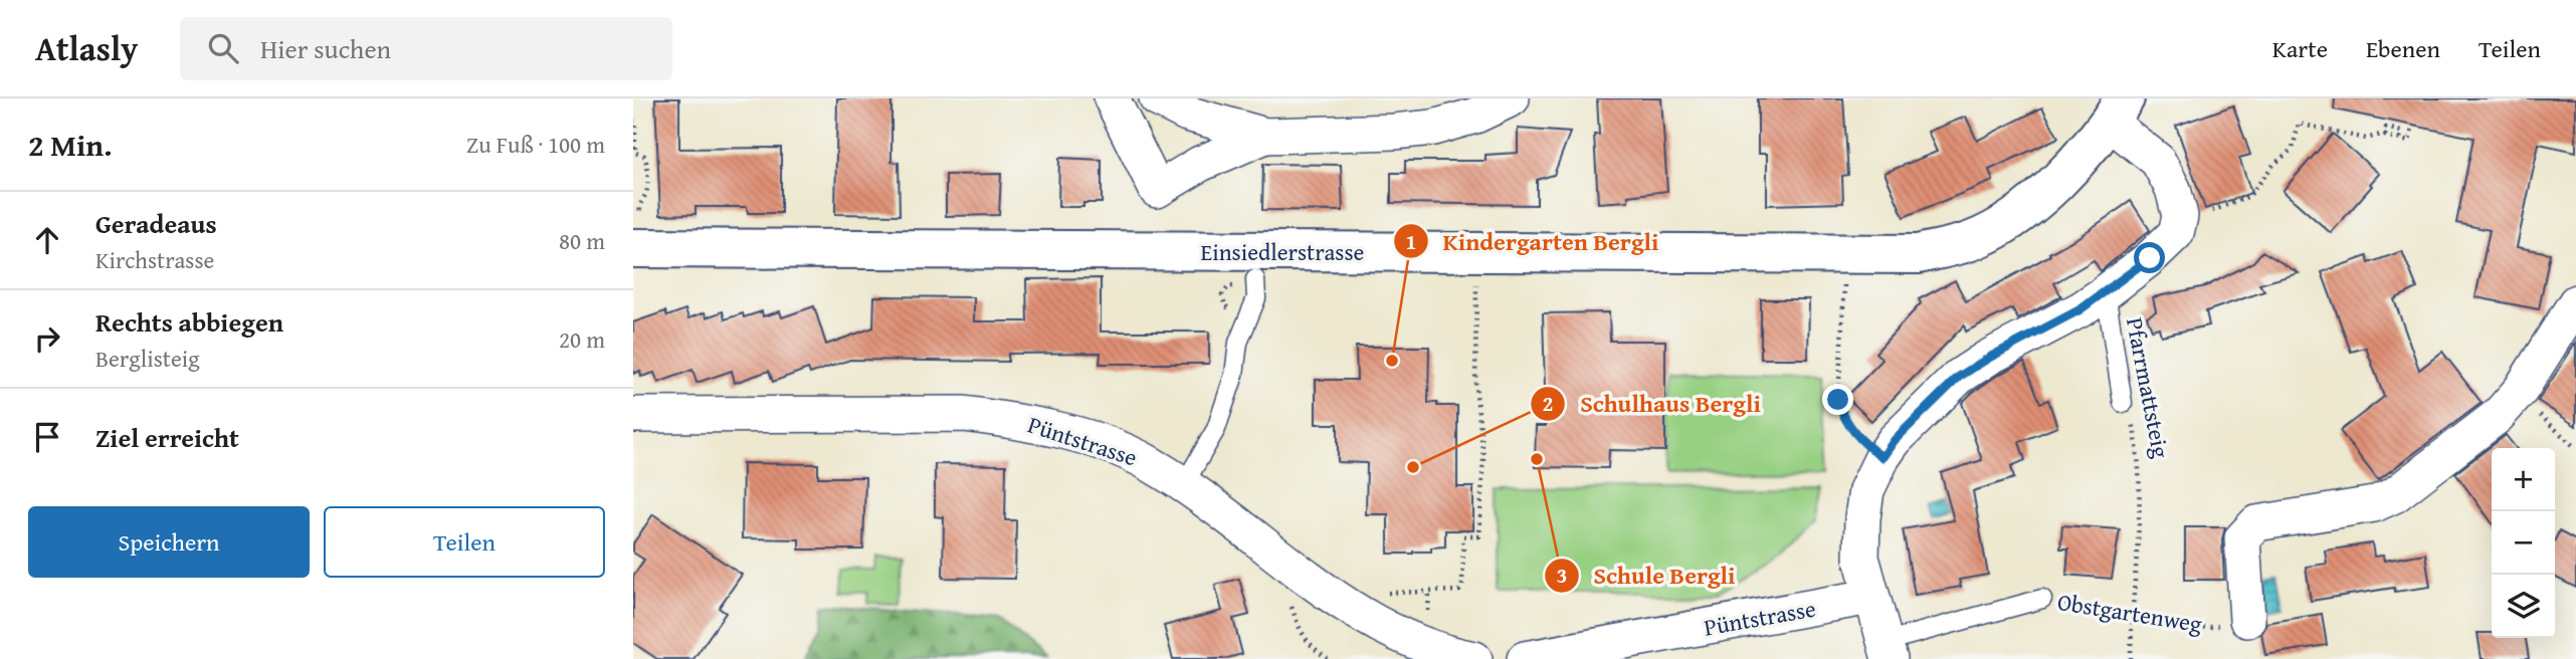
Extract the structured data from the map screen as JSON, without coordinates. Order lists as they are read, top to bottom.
{
  "streets": {
    "main road": ["Einsiedlerstrasse"],
    "street": ["Püntstrasse"],
    "lane": ["Pfarrmattsteig", "Obstgartenweg"]
  },
  "crossings": [
    ["Pfarrmattsteig", "Obstgartenweg"]
  ],
  "places": ["Kindergarten Bergli", "Schule Bergli", "Schulhaus Bergli"],
  "page": {
    "header": "Atlasly",
    "search": "Hier suchen",
    "nav": ["Karte", "Ebenen", "Teilen"],
    "heading": ["2 Min.", "Zu Fuß · 100 m"],
    "list": [
      ["Geradeaus", "Kirchstrasse", "80 m"],
      ["Rechts abbiegen", "Berglisteig", "20 m"],
      "Ziel erreicht"
    ],
    "map_buttons": ["+", "−"],
    "buttons": ["Speichern", "Teilen"]
  }
}
